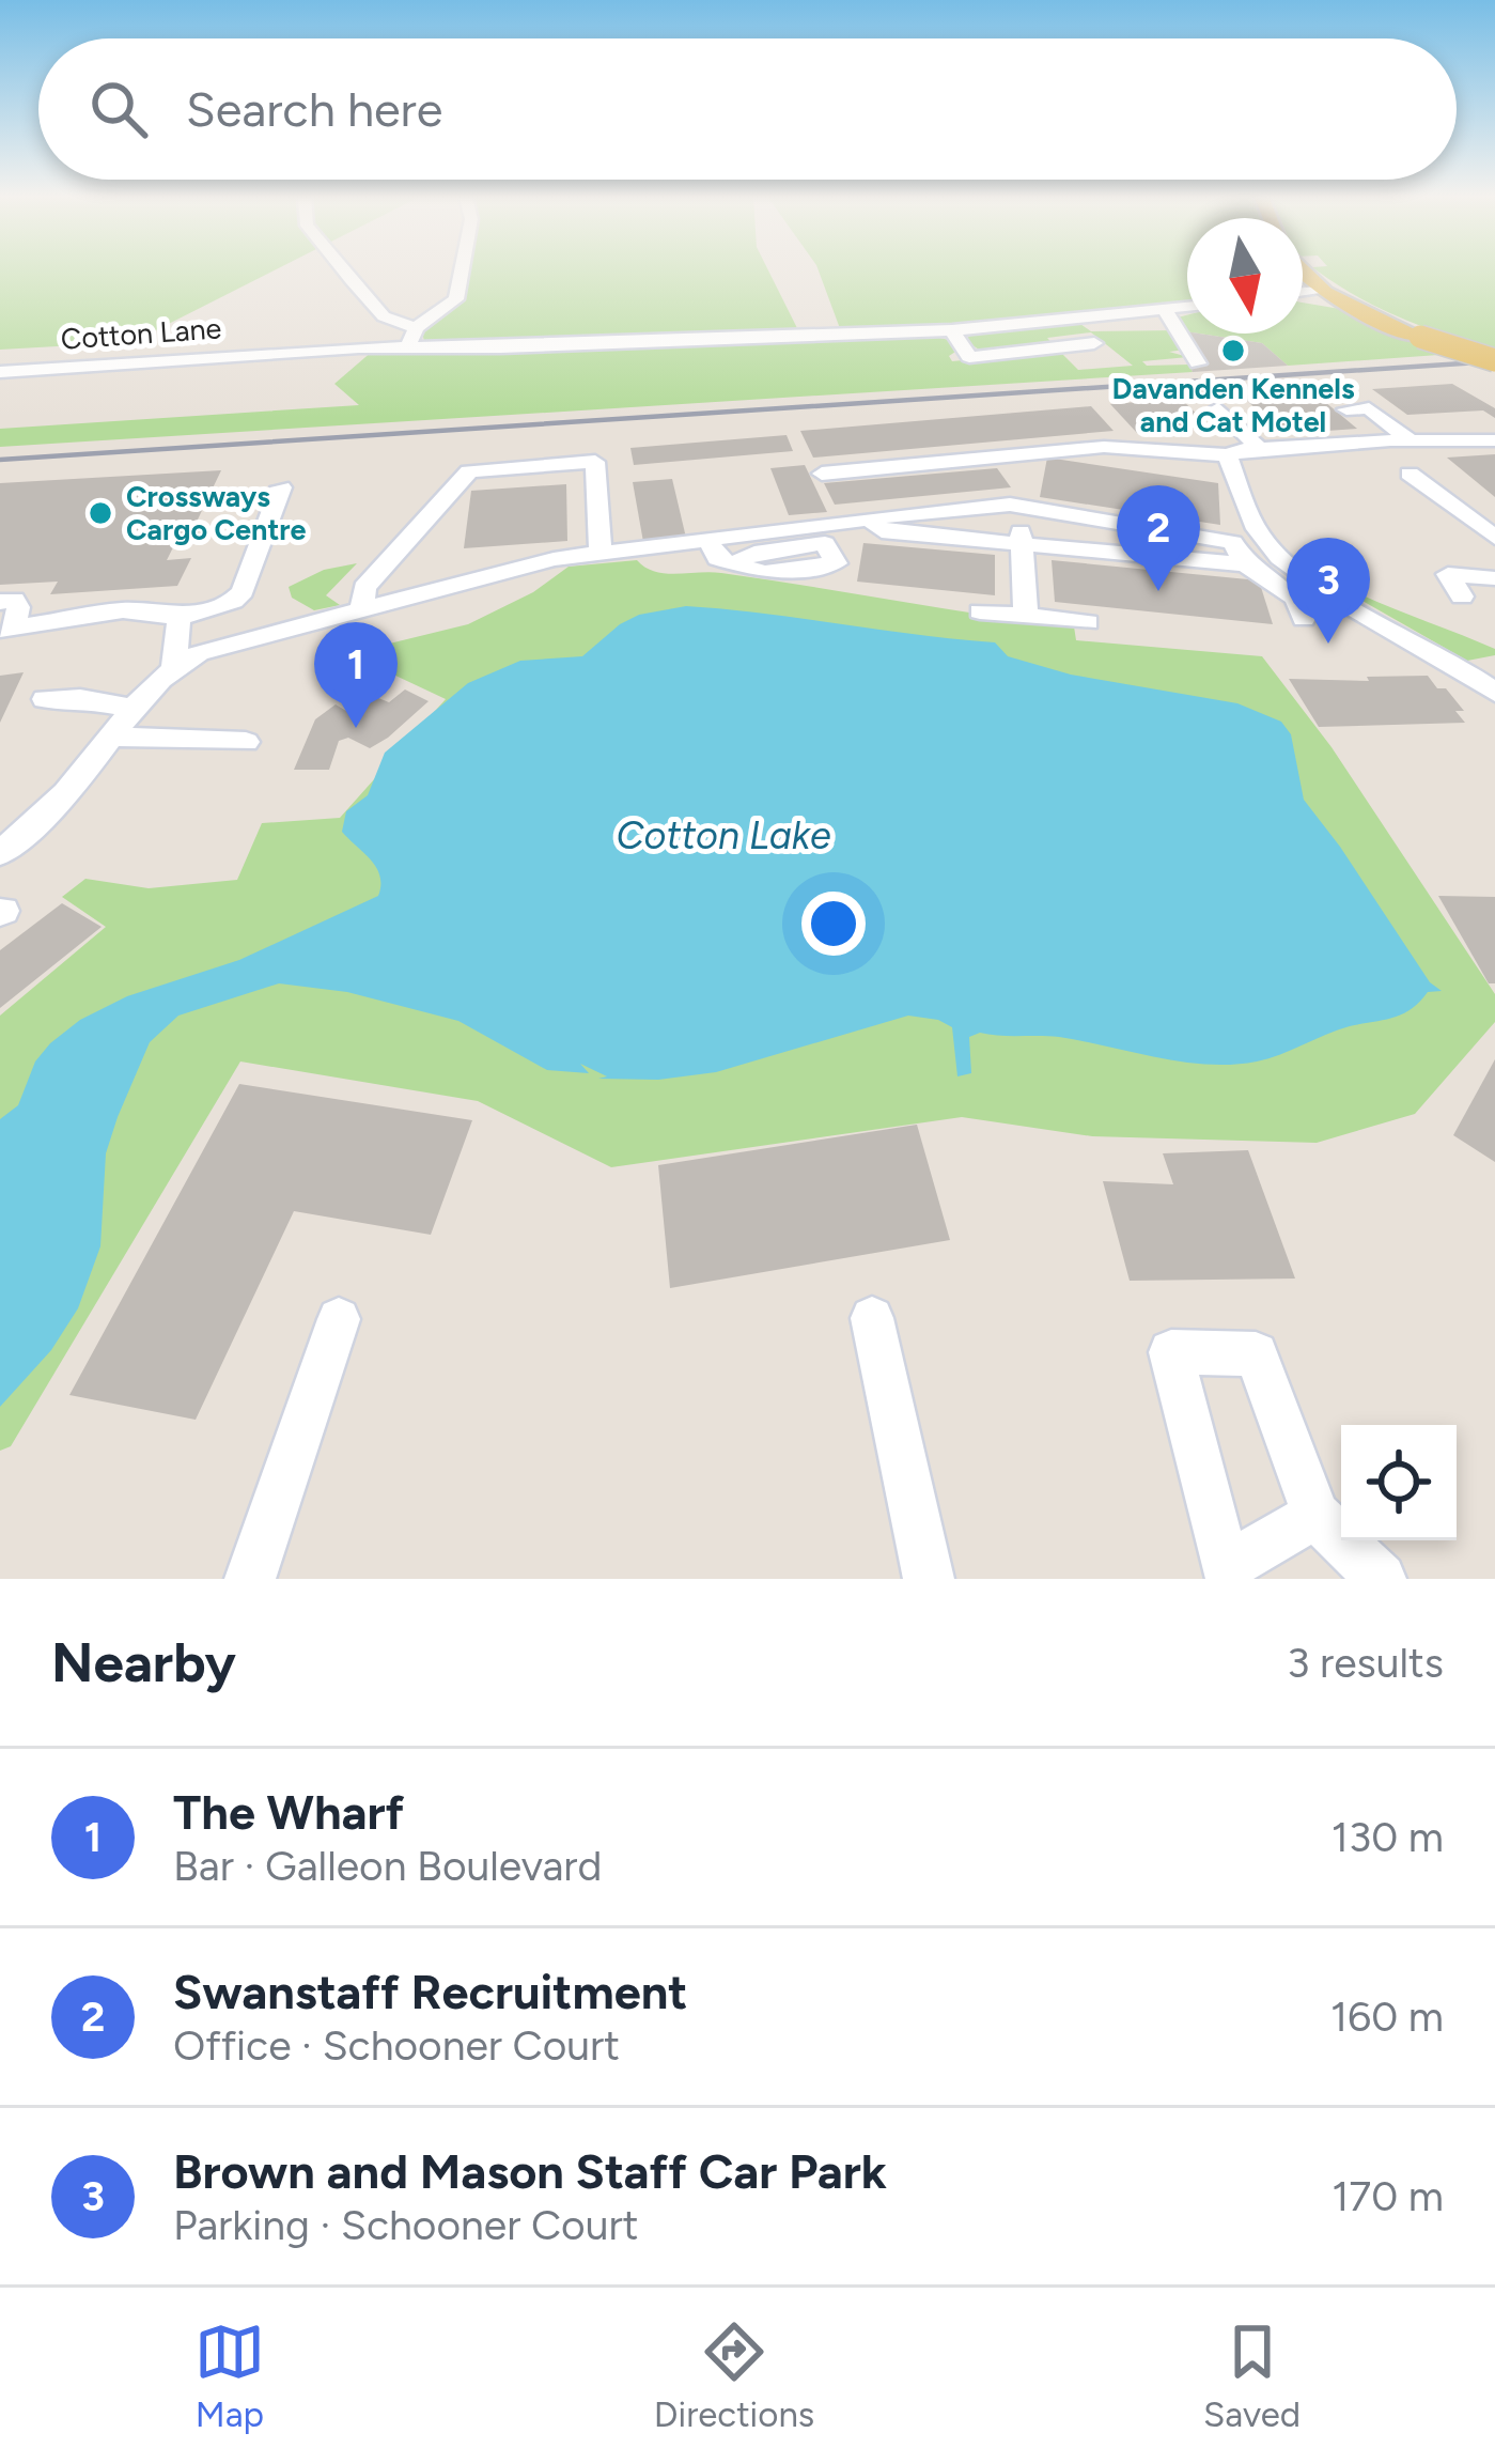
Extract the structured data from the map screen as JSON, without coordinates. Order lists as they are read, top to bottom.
{
  "streets": {
    "street": ["Cotton Lane"]
  },
  "water": ["Cotton Lake"],
  "places": ["Davanden Kennels and Cat Motel", "Crossways Cargo Centre"],
  "north": "bottom",
  "page": {
    "search": "Search here",
    "pins": ["2", "3", "1"],
    "heading": ["Nearby", "3 results"],
    "list": [
      {
        "mark": "1",
        "name": "The Wharf",
        "note": "Bar · Galleon Boulevard",
        "value": "130 m"
      },
      {
        "mark": "2",
        "name": "Swanstaff Recruitment",
        "note": "Office · Schooner Court",
        "value": "160 m"
      },
      {
        "mark": "3",
        "name": "Brown and Mason Staff Car Park",
        "note": "Parking · Schooner Court",
        "value": "170 m"
      }
    ],
    "nav": ["Map", "Directions", "Saved"]
  }
}
